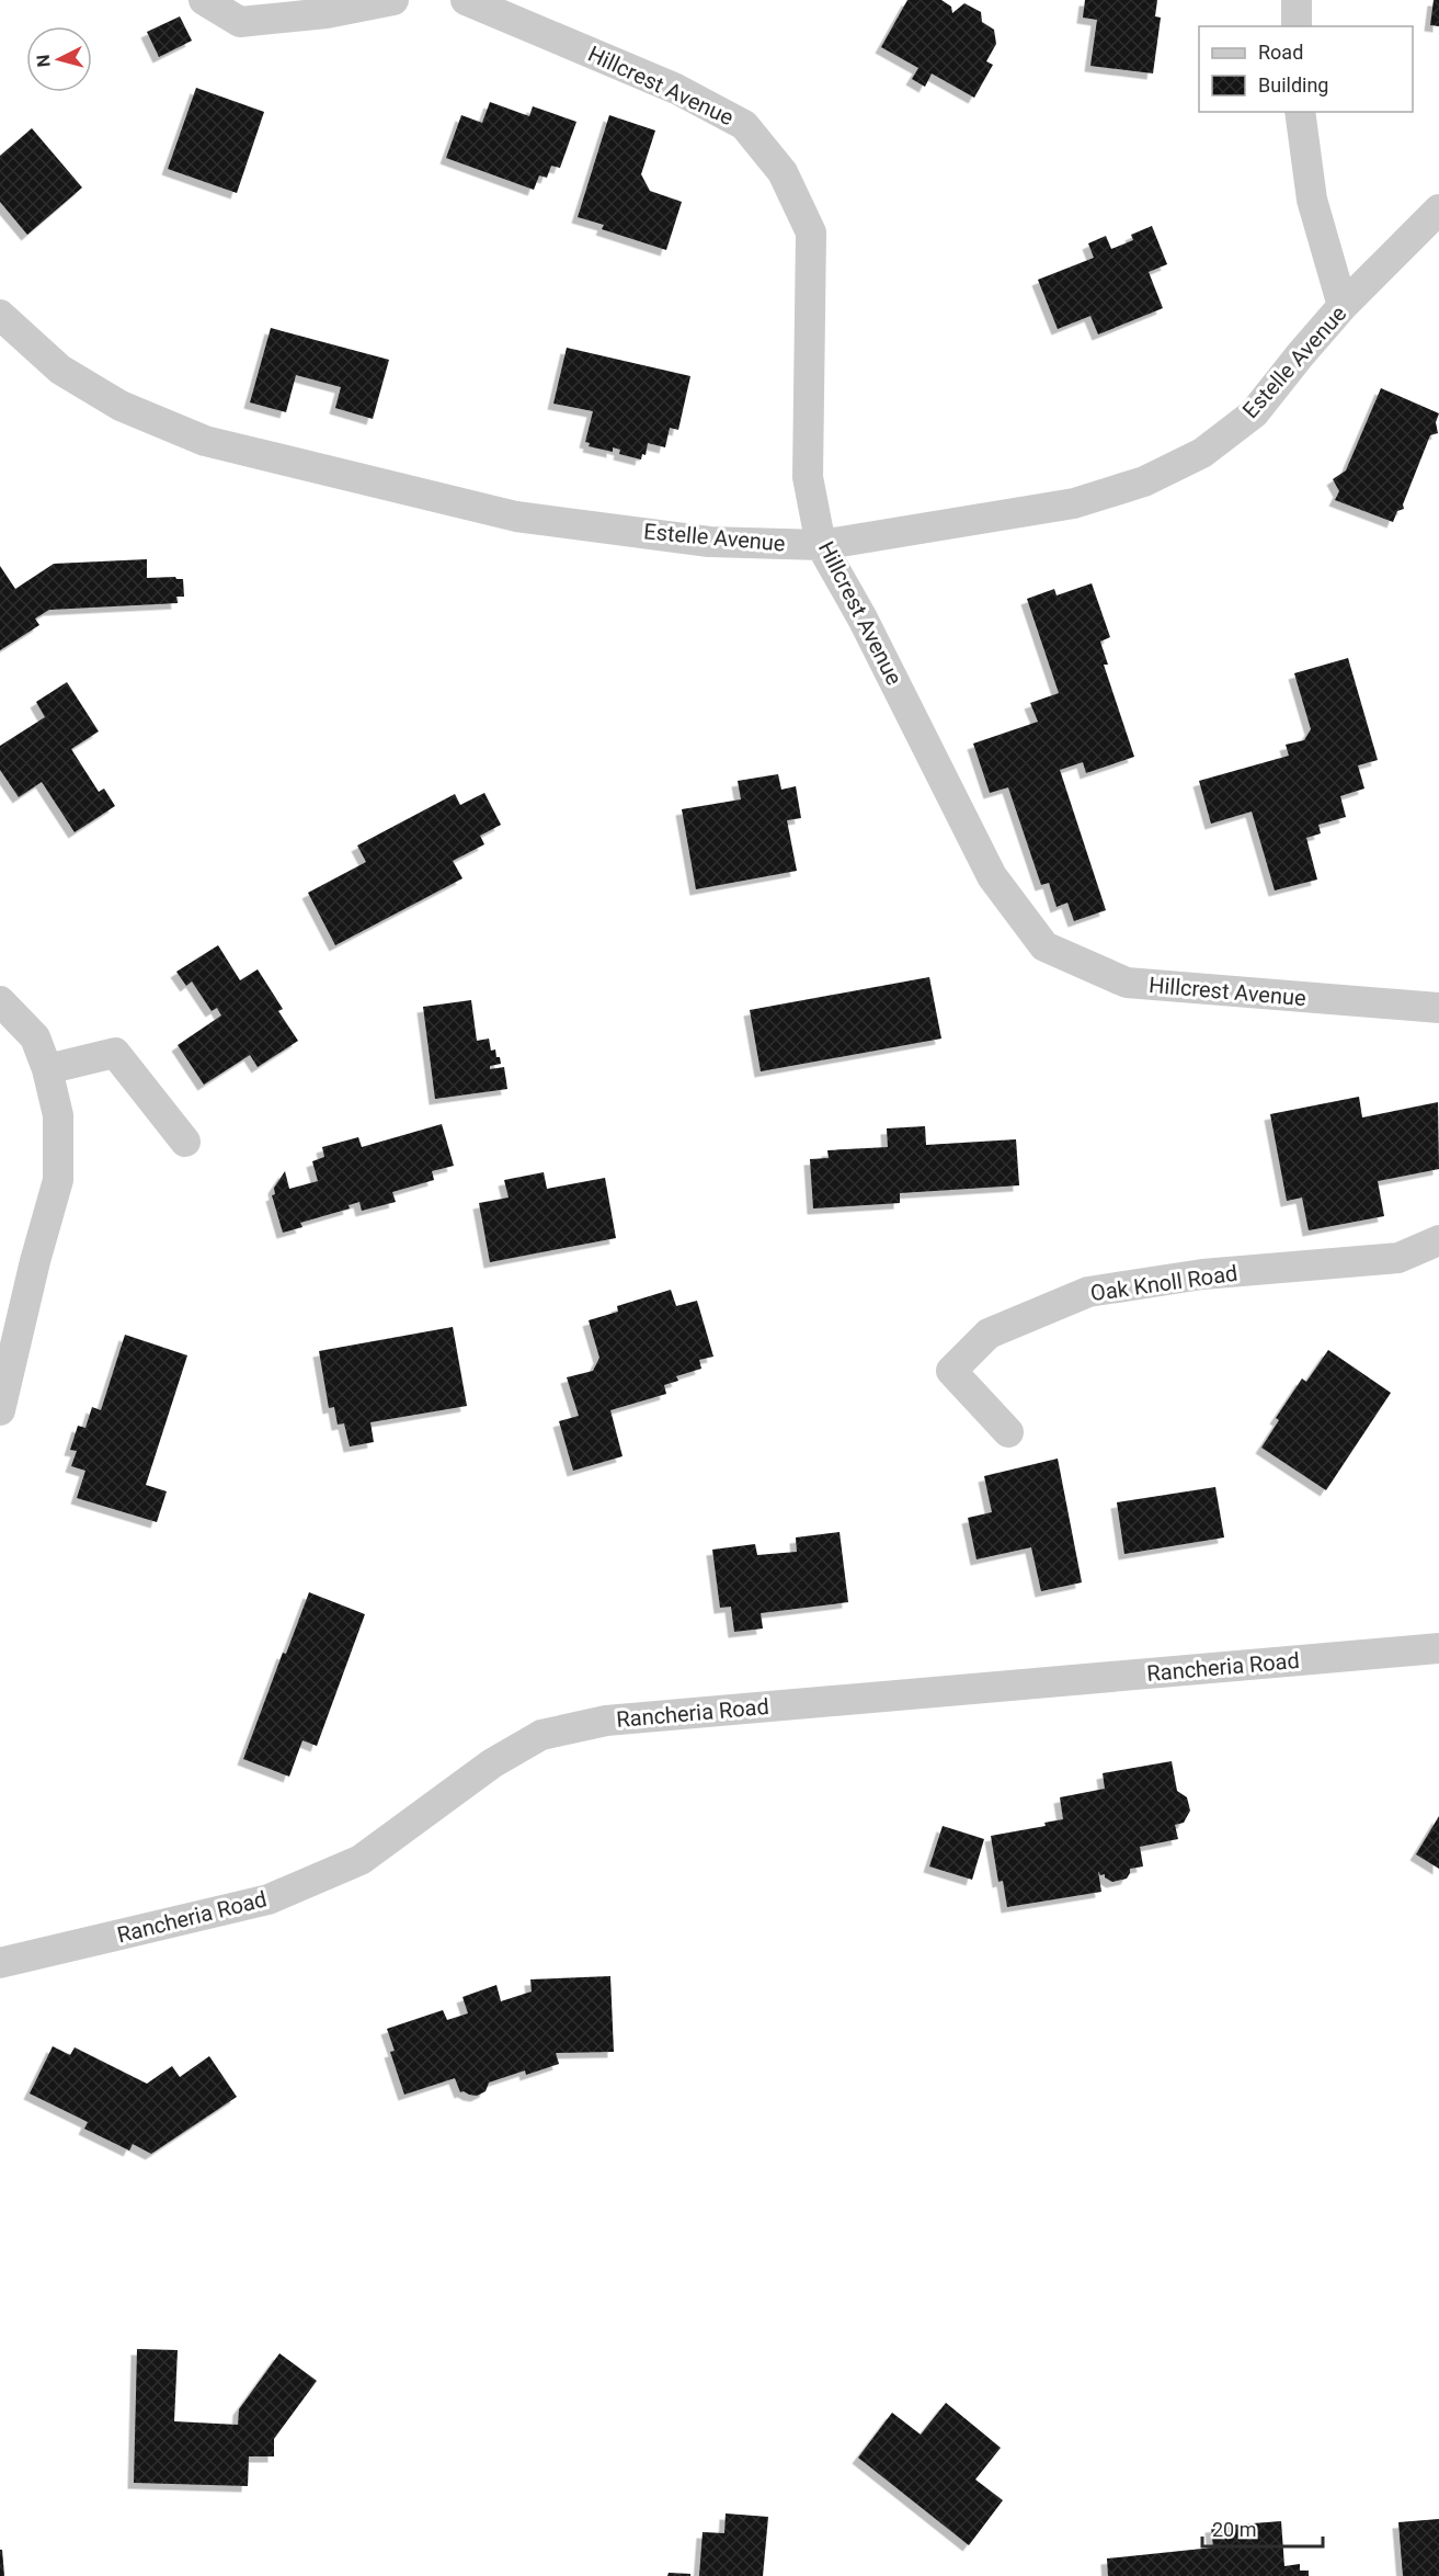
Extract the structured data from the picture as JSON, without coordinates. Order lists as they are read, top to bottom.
{
  "streets": {
    "street": [
      "Hillcrest Avenue",
      "Estelle Avenue",
      "Oak Knoll Road",
      "Rancheria Road"
    ]
  },
  "crossings": [
    ["Hillcrest Avenue", "Estelle Avenue"]
  ],
  "legend": ["Road", "Building"],
  "scale_bar": "20 m",
  "north": "left"
}
